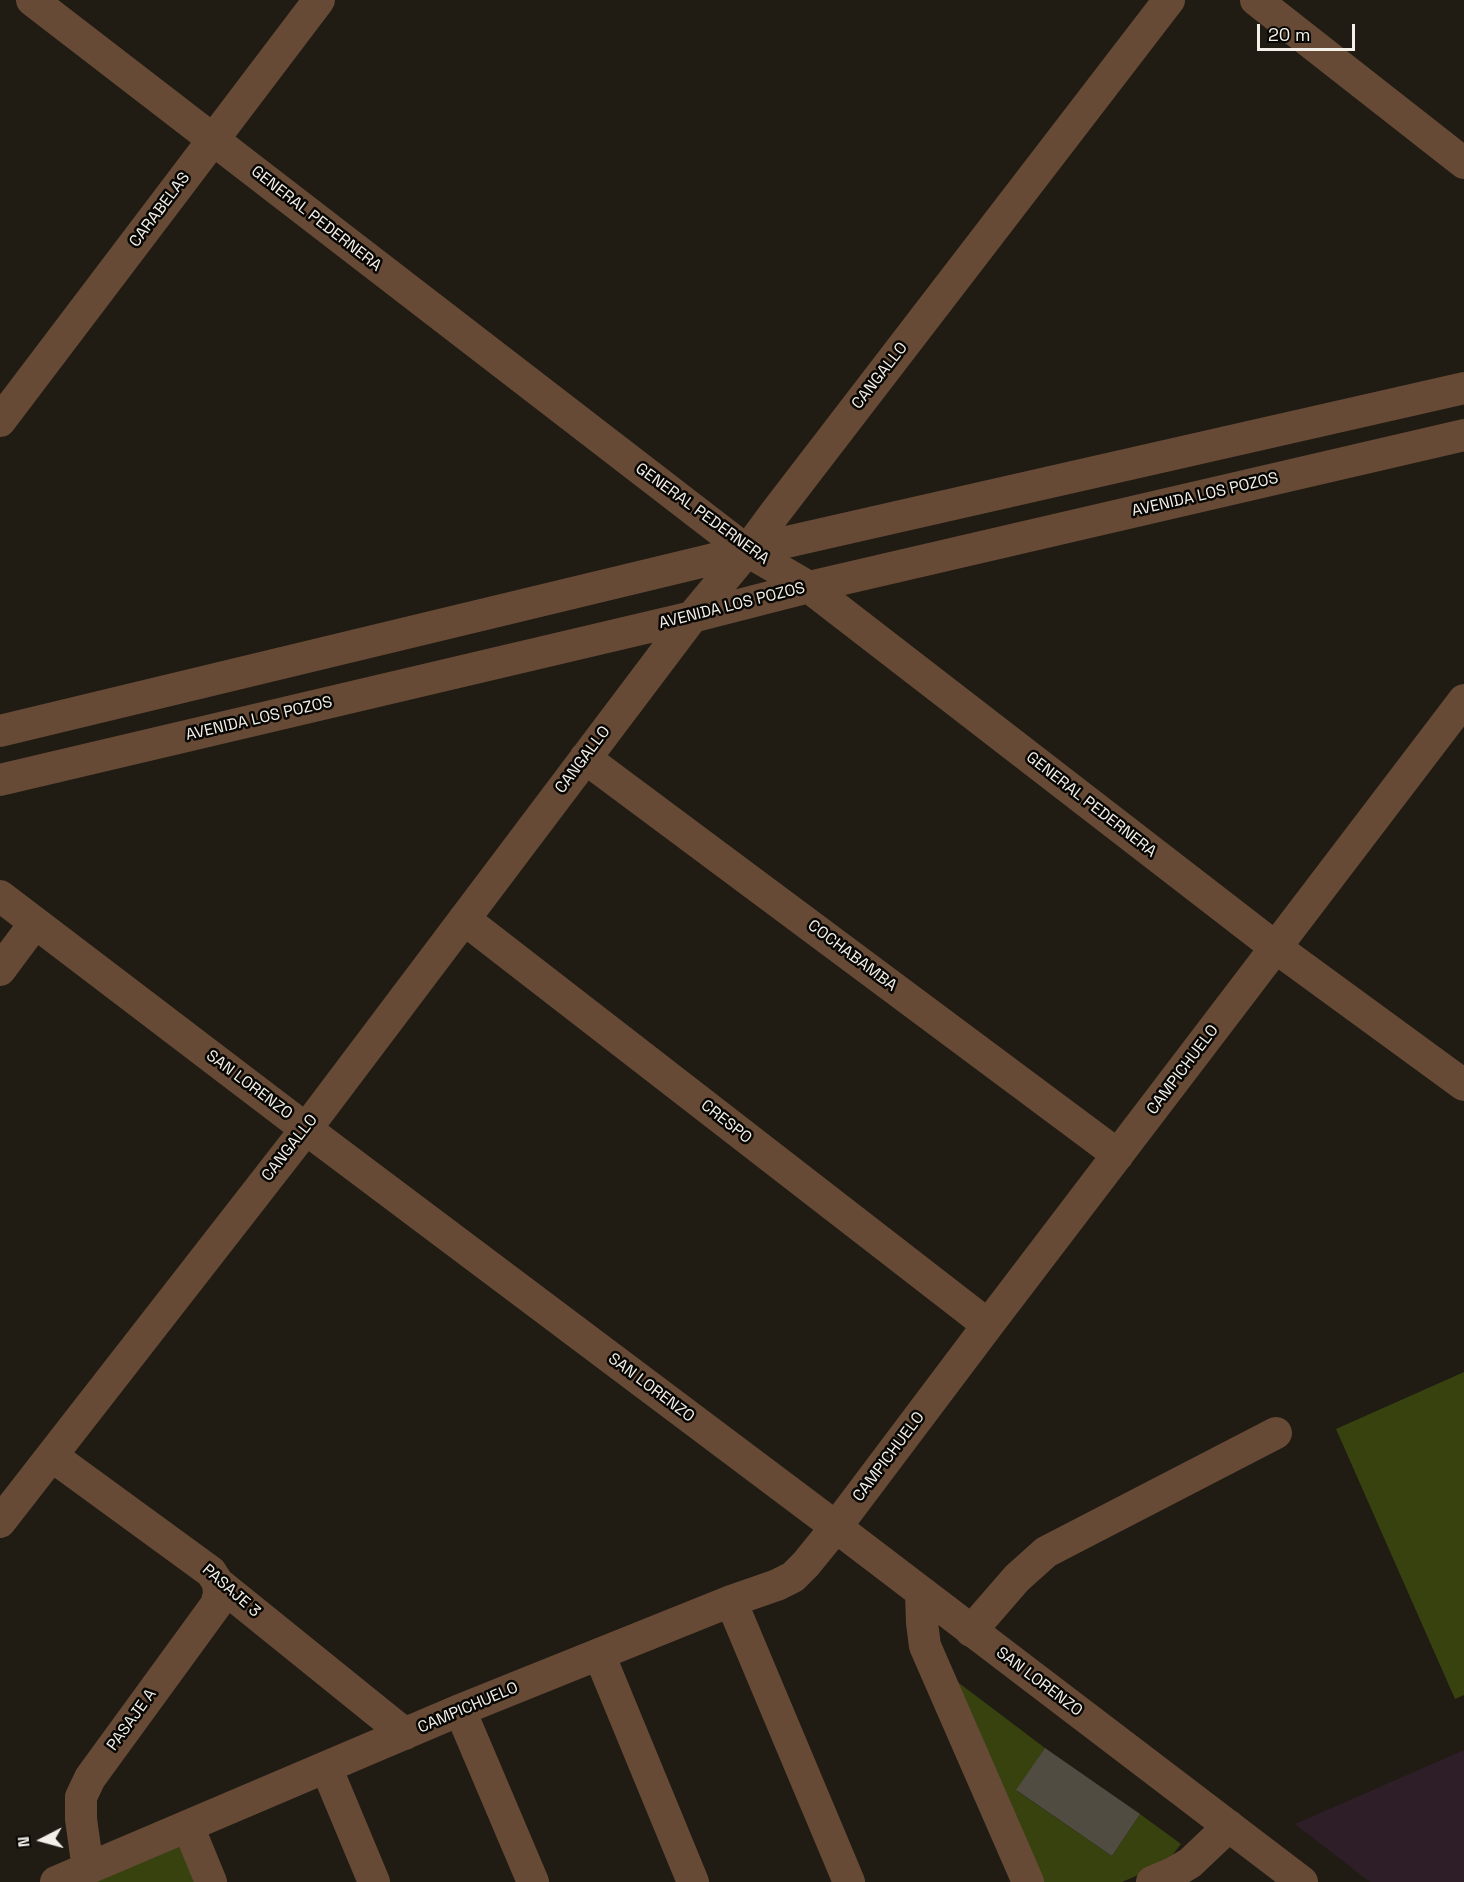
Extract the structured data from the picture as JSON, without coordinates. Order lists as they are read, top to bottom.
{
  "streets": {
    "street": [
      "CARABELAS",
      "GENERAL PEDERNERA",
      "CANGALLO",
      "AVENIDA LOS POZOS",
      "COCHABAMBA",
      "CAMPICHUELO",
      "SAN LORENZO",
      "CRESPO",
      "PASAJE 3",
      "PASAJE A"
    ]
  },
  "crossings": [
    ["CARABELAS", "GENERAL PEDERNERA"],
    ["GENERAL PEDERNERA", "CANGALLO"],
    ["GENERAL PEDERNERA", "AVENIDA LOS POZOS"],
    ["GENERAL PEDERNERA", "CAMPICHUELO"],
    ["CANGALLO", "AVENIDA LOS POZOS"],
    ["CANGALLO", "COCHABAMBA"],
    ["CANGALLO", "SAN LORENZO"],
    ["CANGALLO", "CRESPO"],
    ["CANGALLO", "PASAJE 3"],
    ["COCHABAMBA", "CAMPICHUELO"],
    ["CAMPICHUELO", "SAN LORENZO"],
    ["CAMPICHUELO", "CRESPO"],
    ["CAMPICHUELO", "PASAJE 3"],
    ["CAMPICHUELO", "PASAJE A"],
    ["PASAJE 3", "PASAJE A"]
  ],
  "scale_bar": "20 m",
  "north": "left"
}
